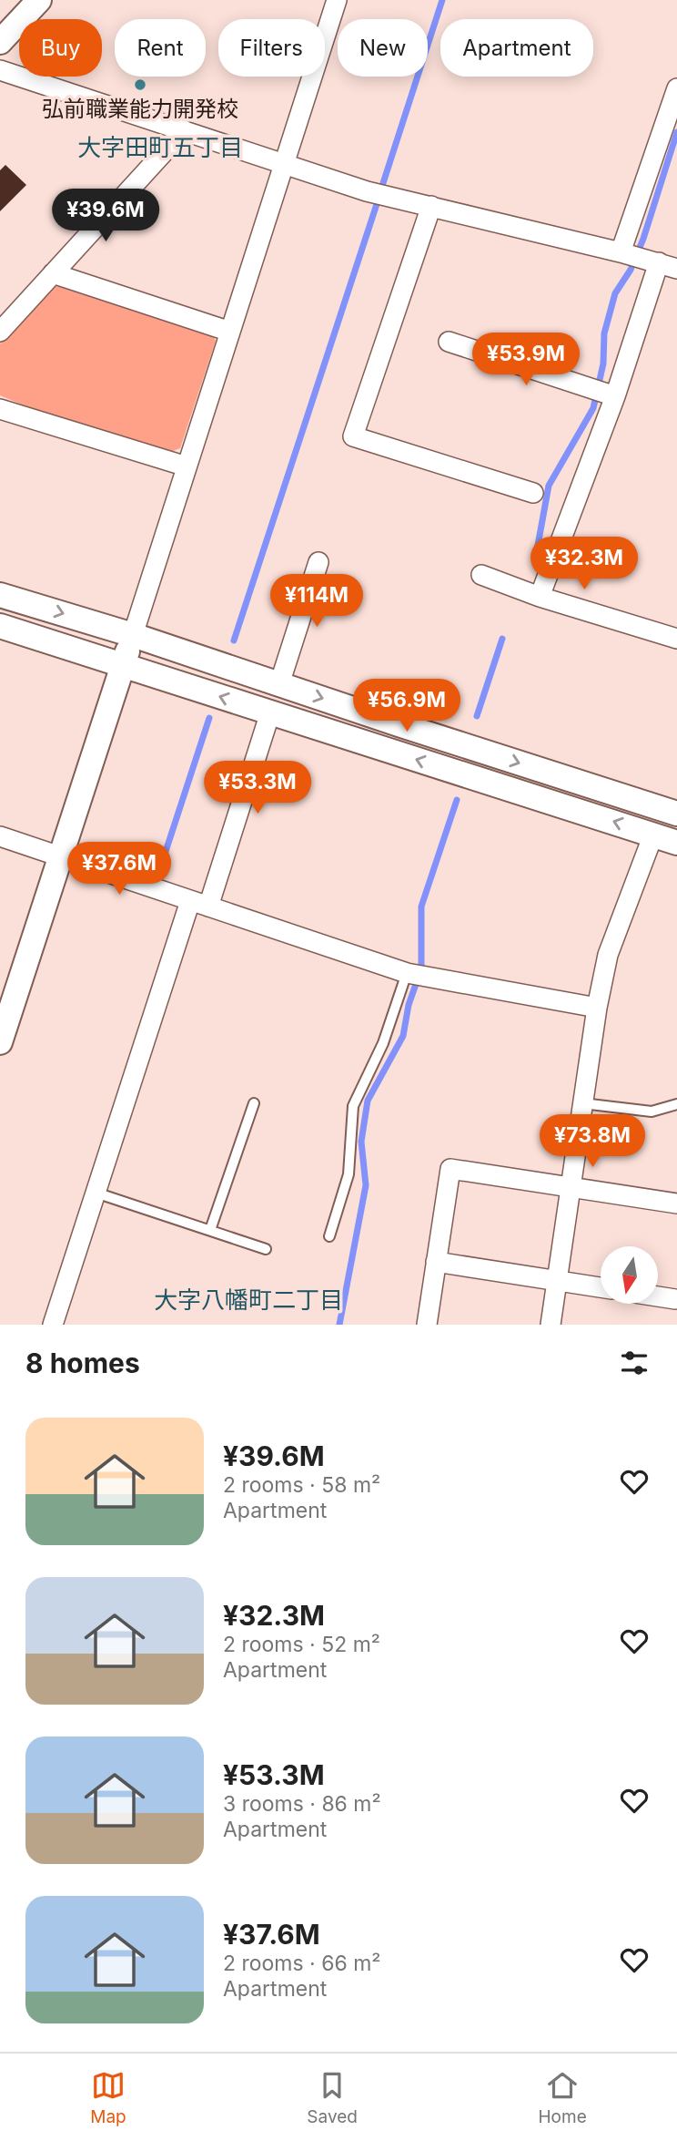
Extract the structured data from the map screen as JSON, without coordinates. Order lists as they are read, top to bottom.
{
  "districts": ["大字田町五丁目", "大字八幡町二丁目"],
  "places": ["弘前職業能力開発校"],
  "north": "bottom",
  "page": {
    "chip": [
      "Buy",
      "Rent",
      "Filters",
      "New",
      "Apartment"
    ],
    "price": [
      "¥39.6M",
      "¥53.9M",
      "¥32.3M",
      "¥114M",
      "¥56.9M",
      "¥53.3M",
      "¥37.6M",
      "¥73.8M"
    ],
    "heading": "8 homes",
    "list": [
      {
        "name": "¥39.6M",
        "note": "2 rooms · 58 m² · Apartment"
      },
      {
        "name": "¥32.3M",
        "note": "2 rooms · 52 m² · Apartment"
      },
      {
        "name": "¥53.3M",
        "note": "3 rooms · 86 m² · Apartment"
      },
      {
        "name": "¥37.6M",
        "note": "2 rooms · 66 m² · Apartment"
      }
    ],
    "tabs": ["Map", "Saved", "Home"]
  }
}
